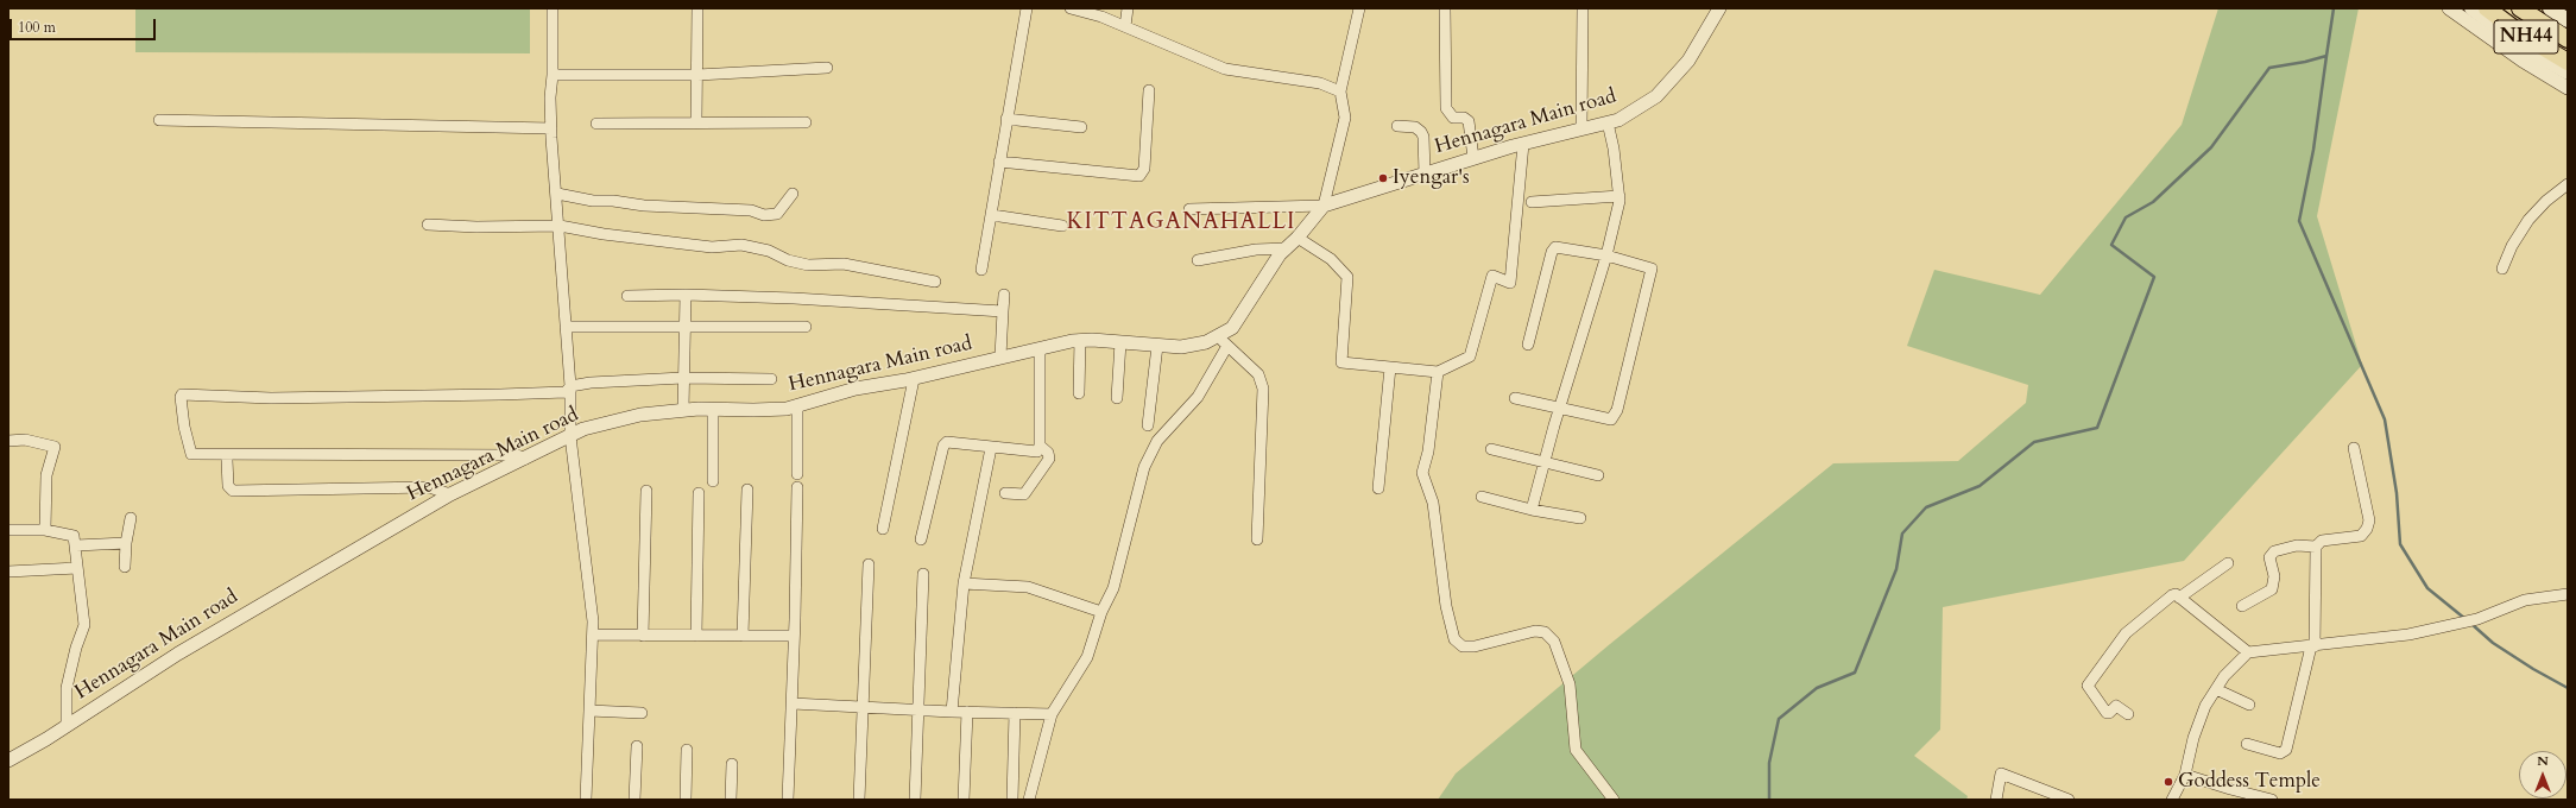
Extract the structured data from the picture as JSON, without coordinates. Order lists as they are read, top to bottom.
{
  "streets": {
    "highway": ["NH44"],
    "street": ["Hennagara Main road"]
  },
  "districts": ["KITTAGANAHALLI"],
  "places": ["Iyengar's", "Goddess Temple"],
  "scale_bar": "100 m",
  "north": "top"
}
